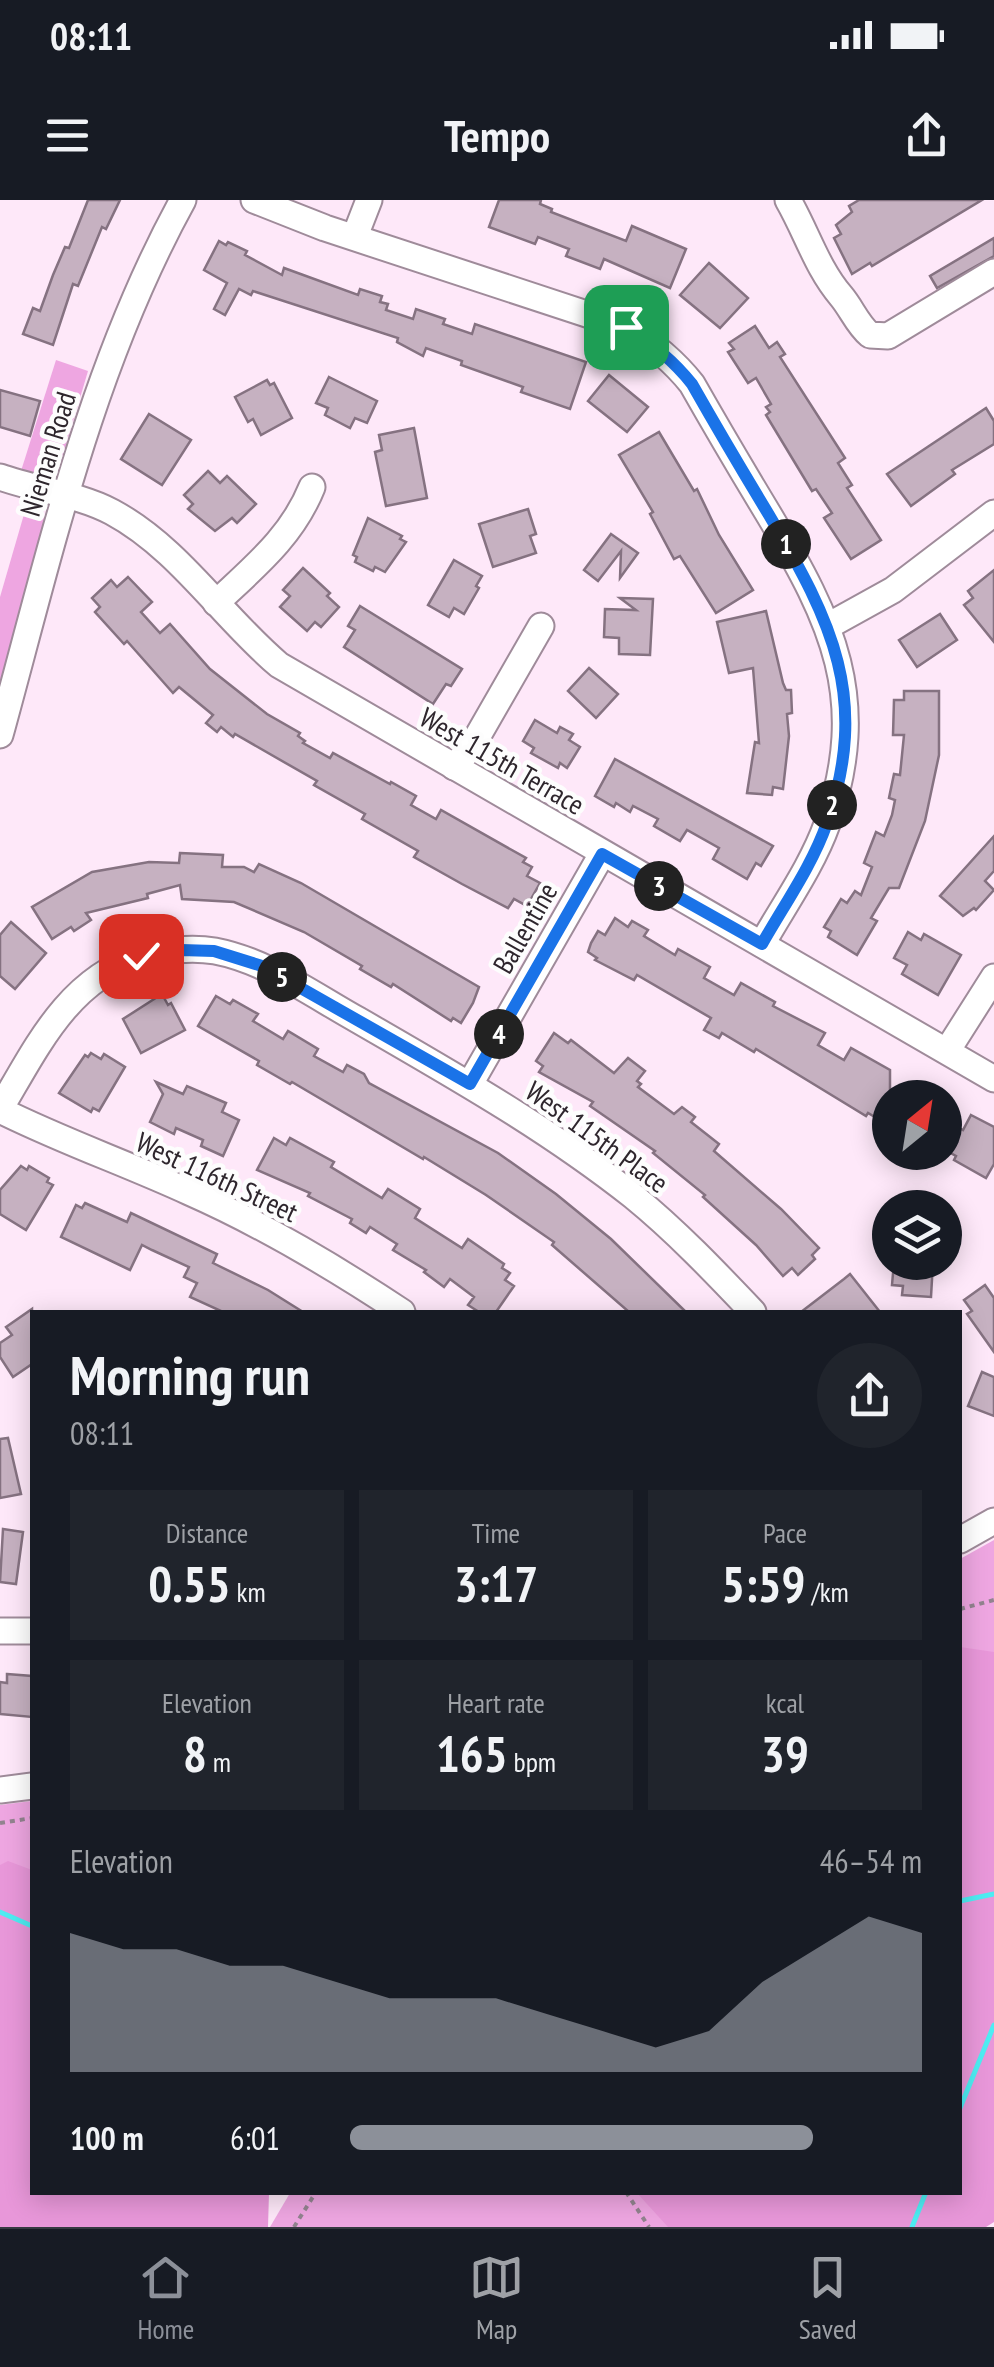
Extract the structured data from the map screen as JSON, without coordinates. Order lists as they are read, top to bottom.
{
  "streets": {
    "street": [
      "Nieman Road",
      "West 115th Terrace",
      "Ballentine",
      "West 115th Place",
      "West 116th Street"
    ]
  },
  "crossings": [
    ["Nieman Road", "West 115th Terrace"],
    ["West 115th Terrace", "Ballentine"],
    ["Ballentine", "West 115th Place"],
    ["West 115th Place", "West 116th Street"]
  ],
  "north": "top right",
  "page": {
    "status": "08:11",
    "header": "Tempo",
    "pins": [
      "1",
      "2",
      "3",
      "5",
      "4"
    ],
    "heading": ["Morning run", "08:11"],
    "stats": [
      ["Distance", "0.55 km"],
      ["Time", "3:17"],
      ["Pace", "5:59 /km"],
      ["Elevation", "8 m"],
      ["Heart rate", "165 bpm"],
      ["kcal", "39"]
    ],
    "chart": ["Elevation", "46–54 m"],
    "list": [
      {
        "name": "100 m",
        "note": "6:01"
      }
    ],
    "tabs": ["Home", "Map", "Saved"]
  }
}
